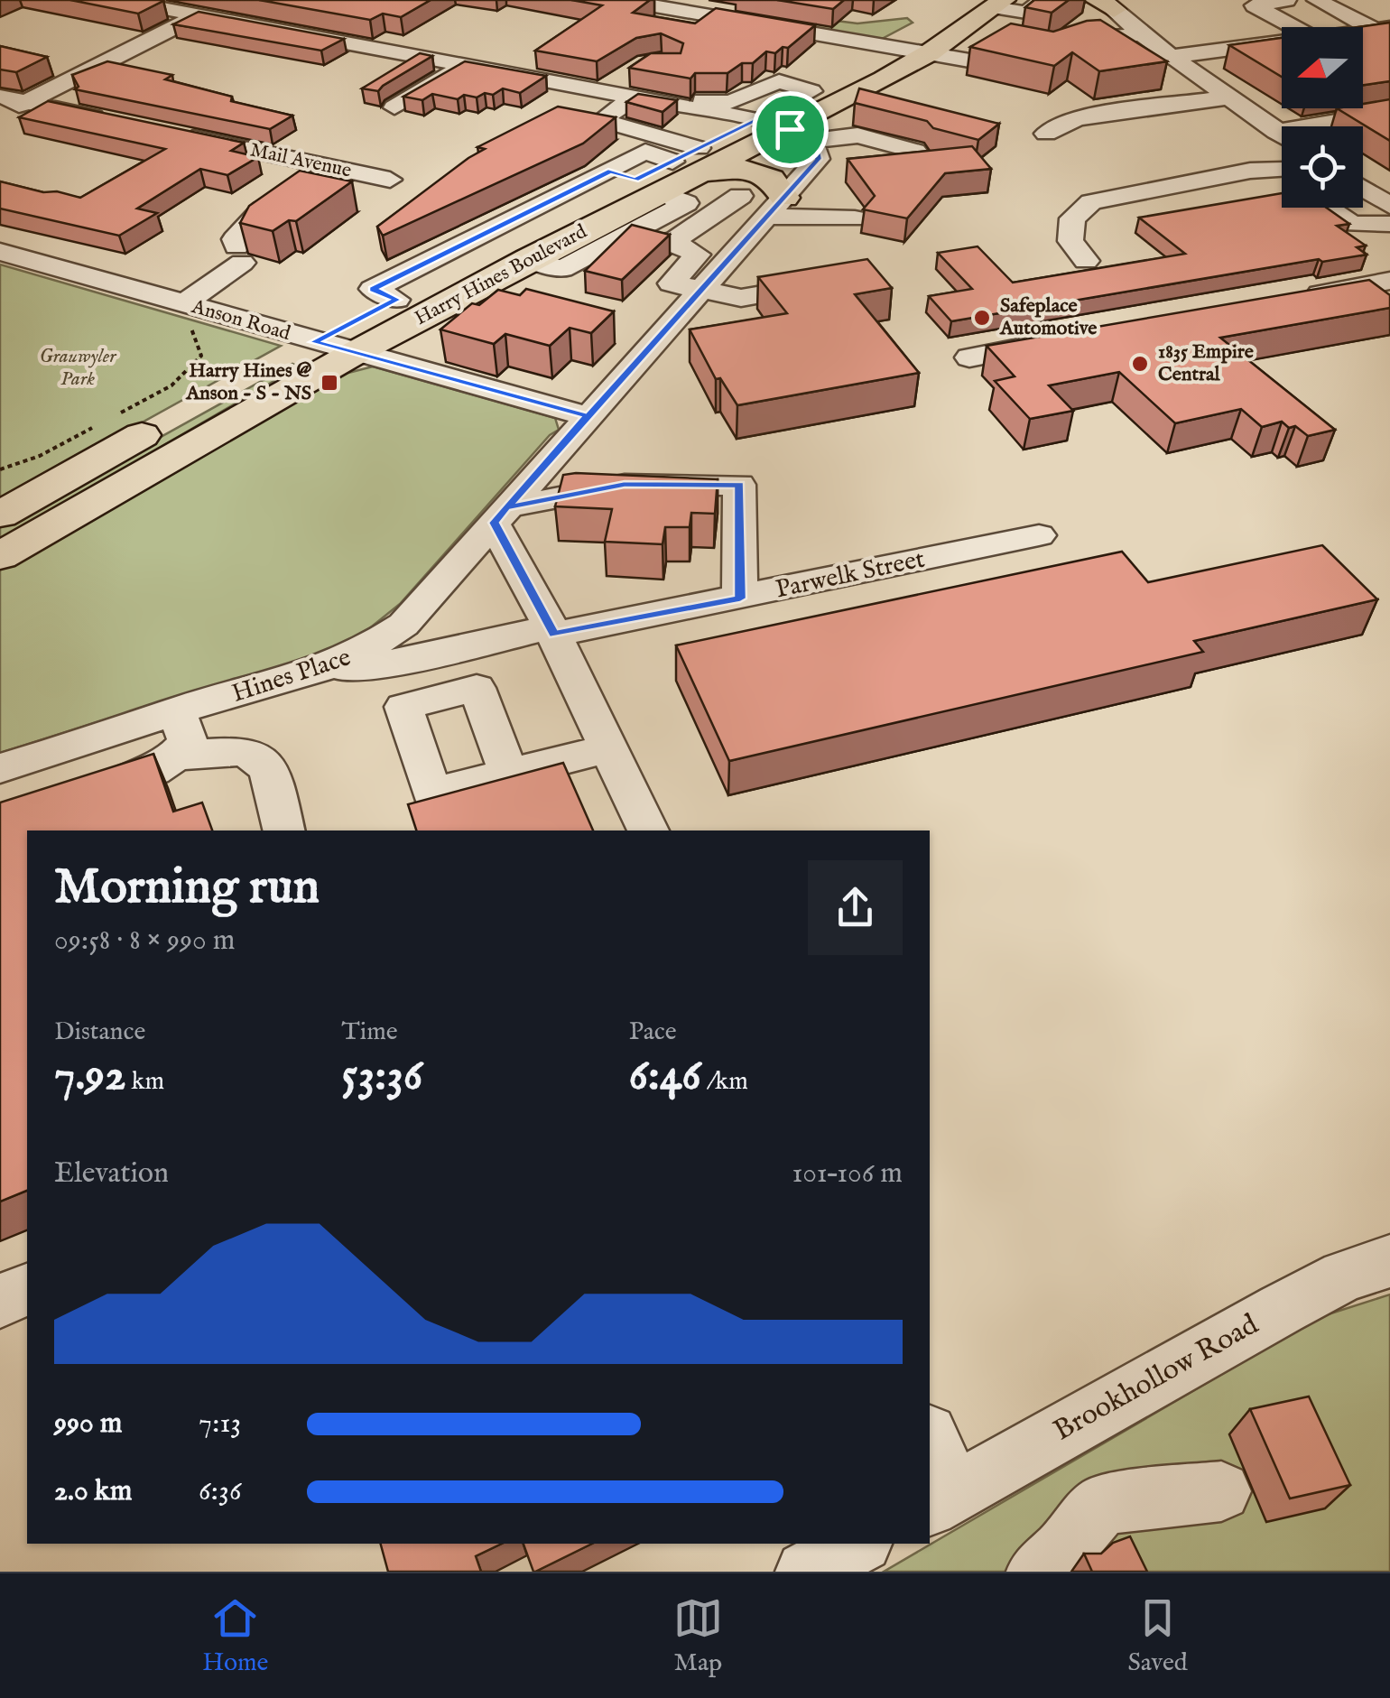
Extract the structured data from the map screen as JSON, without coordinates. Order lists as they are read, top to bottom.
{
  "streets": {
    "main road": ["Harry Hines Boulevard"],
    "street": [
      "Mail Avenue",
      "Anson Road",
      "Parwelk Street",
      "Hines Place",
      "Brookhollow Road"
    ]
  },
  "crossings": [
    ["Harry Hines Boulevard", "Anson Road"],
    ["Harry Hines Boulevard", "Hines Place"],
    ["Anson Road", "Hines Place"]
  ],
  "parks": ["Grauwyler Park"],
  "places": {
    "other": ["Safeplace Automotive", "1835 Empire Central"],
    "transit": ["Harry Hines @ Anson - S - NS"]
  },
  "north": "left",
  "page": {
    "heading": ["Morning run", "09:58 · 8 × 990 m"],
    "stats": [
      ["Distance", "7.92 km"],
      ["Time", "53:36"],
      ["Pace", "6:46 /km"]
    ],
    "chart": ["Elevation", "101–106 m"],
    "list": [
      {
        "name": "990 m",
        "note": "7:13"
      },
      {
        "name": "2.0 km",
        "note": "6:36"
      }
    ],
    "tabs": ["Home", "Map", "Saved"]
  }
}
